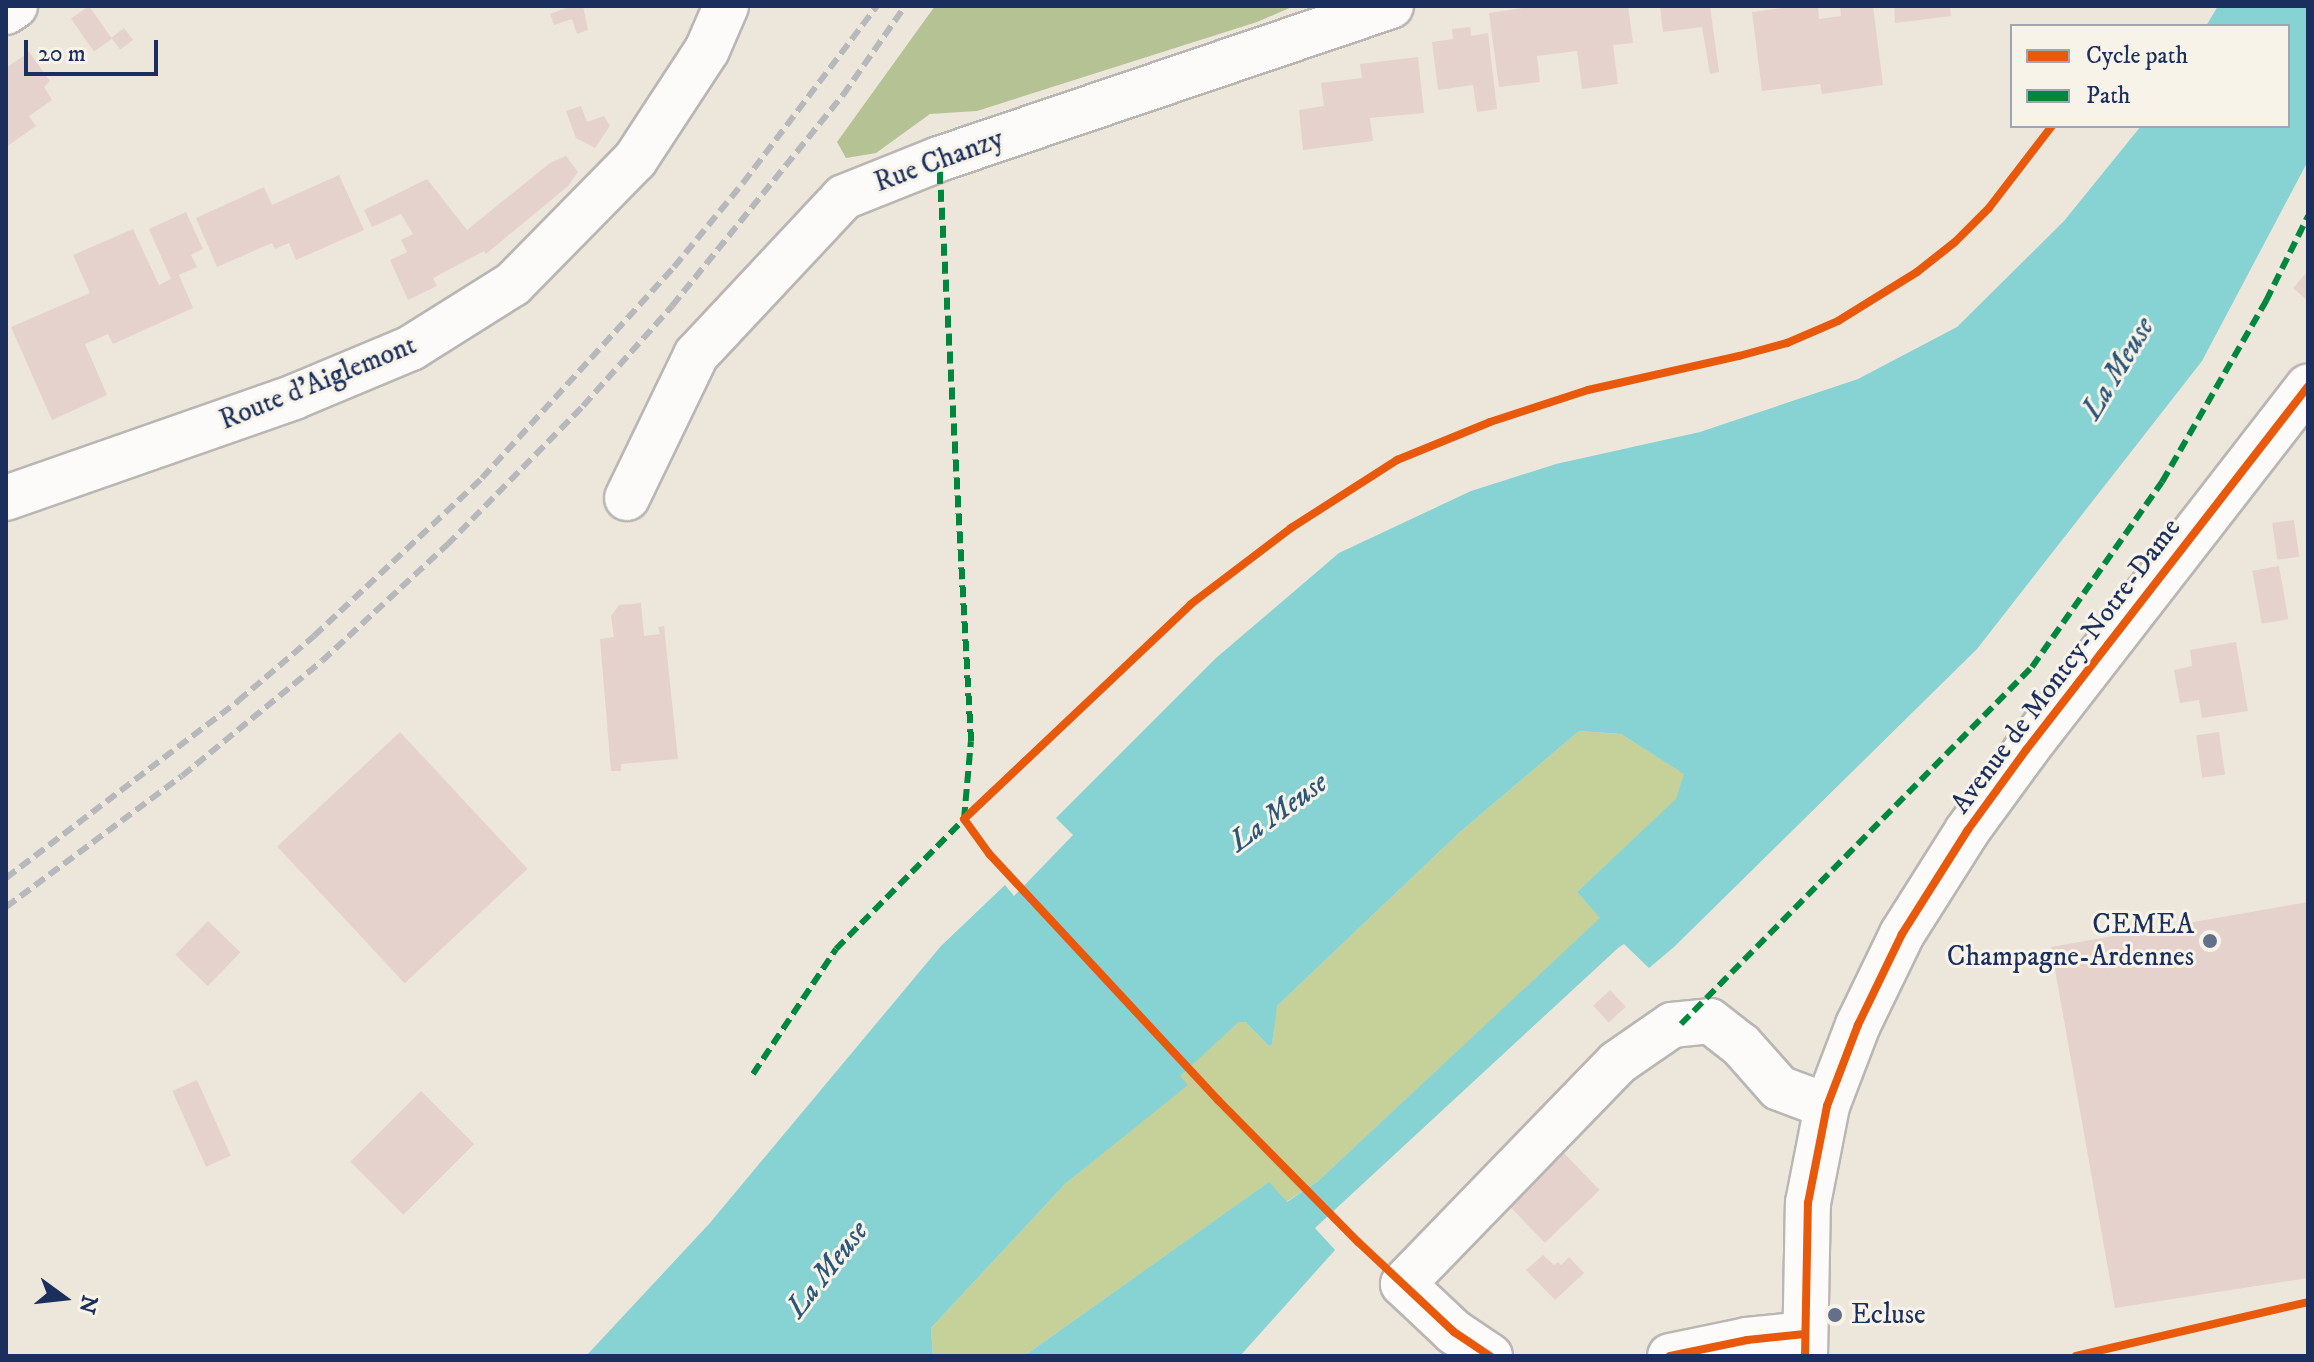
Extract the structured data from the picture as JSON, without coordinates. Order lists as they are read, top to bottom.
{
  "streets": {
    "street": ["Rue Chanzy", "Route d'Aiglemont", "Avenue de Montcy-Notre-Dame"]
  },
  "water": ["La Meuse"],
  "places": ["CEMEA Champagne-Ardennes", "Ecluse"],
  "legend": ["Cycle path", "Path"],
  "scale_bar": "20 m",
  "north": "right"
}
